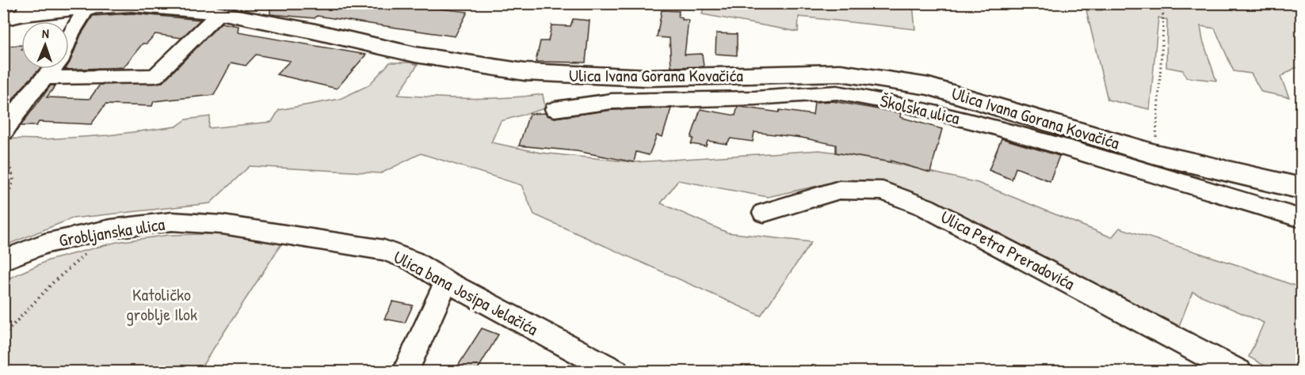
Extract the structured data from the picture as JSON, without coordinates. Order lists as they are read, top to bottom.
{
  "streets": {
    "main road": ["Ulica Ivana Gorana Kovačića"],
    "street": [
      "Školska ulica",
      "Grobljanska ulica",
      "Ulica Petra Preradovića",
      "Ulica bana Josipa Jelačića"
    ]
  },
  "crossings": [
    ["Grobljanska ulica", "Ulica bana Josipa Jelačića"]
  ],
  "parks": ["Katoličko groblje Ilok"],
  "north": "top"
}
